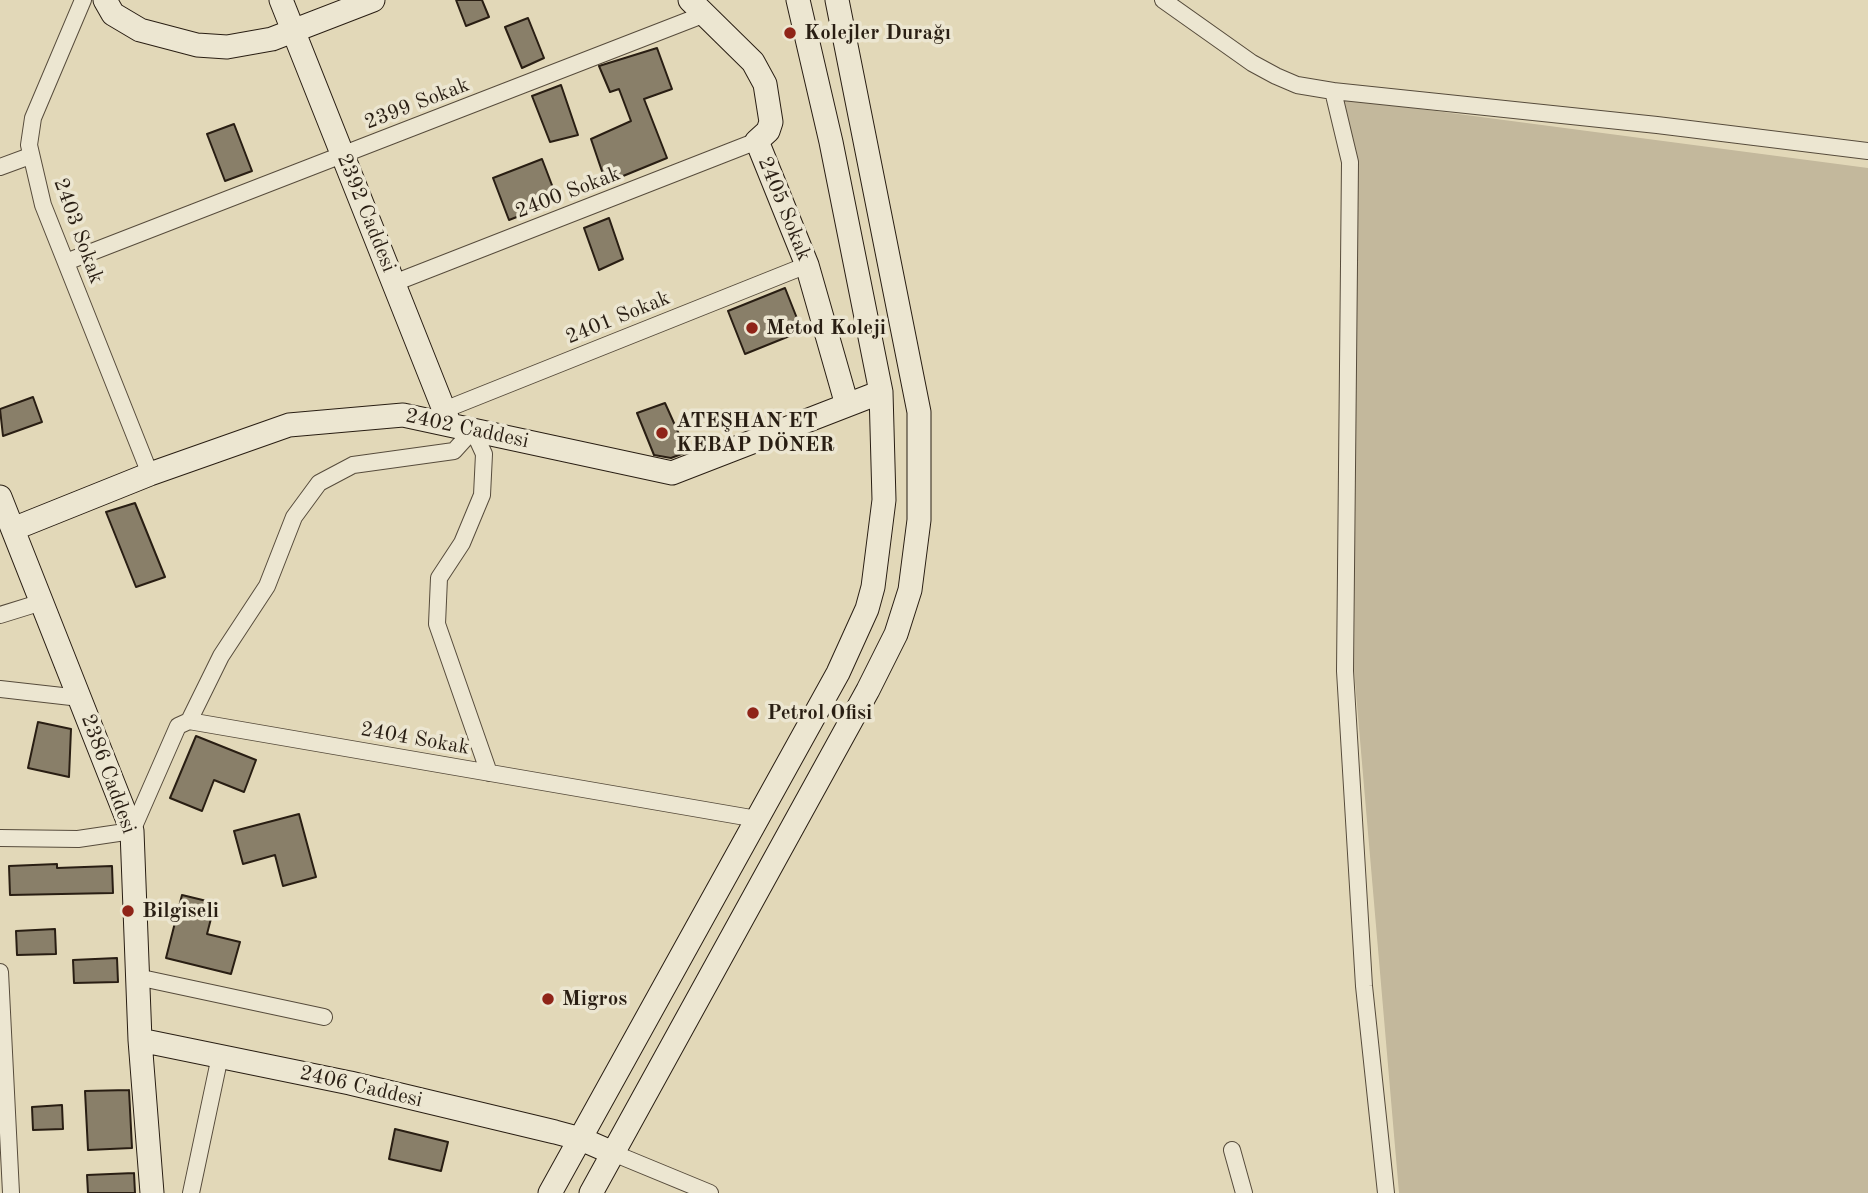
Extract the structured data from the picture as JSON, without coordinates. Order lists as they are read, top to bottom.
{
  "streets": {
    "street": [
      "2399 Sokak",
      "2400 Sokak",
      "2405 Sokak",
      "2392 Caddesi",
      "2403 Sokak",
      "2401 Sokak",
      "2402 Caddesi",
      "2404 Sokak",
      "2386 Caddesi",
      "2406 Caddesi"
    ]
  },
  "crossings": [
    ["2399 Sokak", "2405 Sokak"],
    ["2399 Sokak", "2392 Caddesi"],
    ["2399 Sokak", "2403 Sokak"],
    ["2400 Sokak", "2405 Sokak"],
    ["2400 Sokak", "2392 Caddesi"],
    ["2405 Sokak", "2401 Sokak"],
    ["2405 Sokak", "2402 Caddesi"],
    ["2392 Caddesi", "2401 Sokak"],
    ["2392 Caddesi", "2402 Caddesi"],
    ["2403 Sokak", "2402 Caddesi"],
    ["2401 Sokak", "2402 Caddesi"],
    ["2402 Caddesi", "2386 Caddesi"],
    ["2386 Caddesi", "2406 Caddesi"]
  ],
  "places": [
    "Kolejler Durağı",
    "Metod Koleji",
    "ATEŞHAN ET KEBAP DÖNER",
    "Petrol Ofisi",
    "Bilgiseli",
    "Migros"
  ]
}
